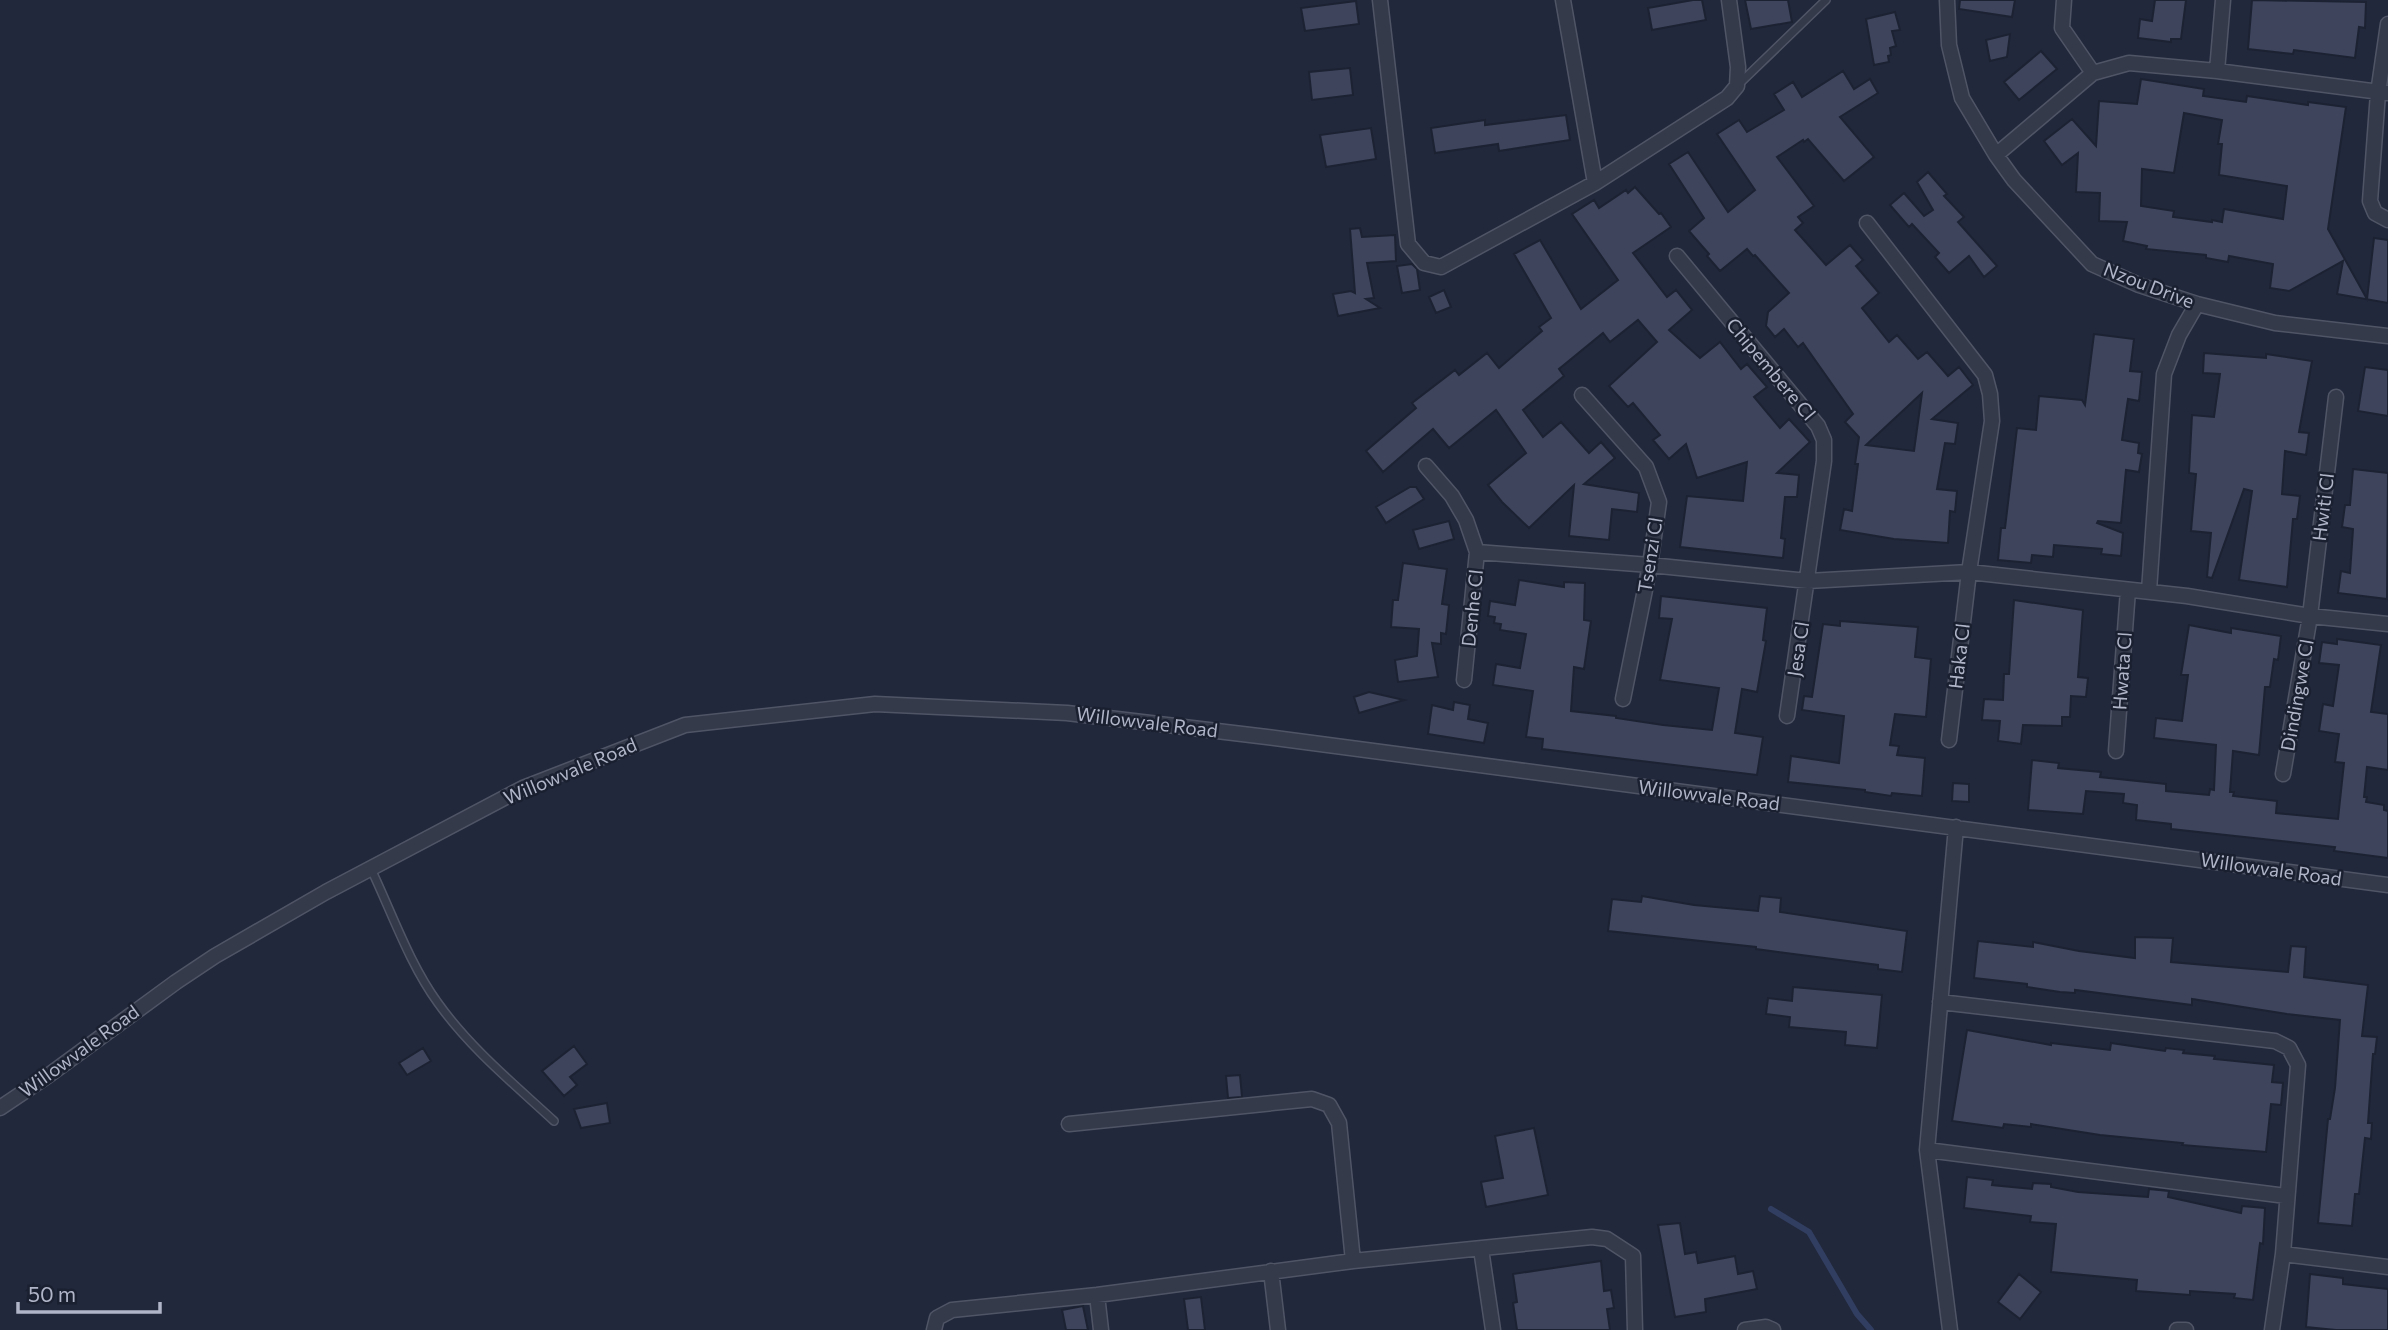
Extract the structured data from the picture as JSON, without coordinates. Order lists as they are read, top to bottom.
{
  "streets": {
    "street": [
      "Nzou Drive",
      "Chipembere Cl",
      "Hwiti Cl",
      "Tsenzi Cl",
      "Denhe Cl",
      "Jesa Cl",
      "Haka Cl",
      "Hwata Cl",
      "Dindingwe Cl",
      "Willowvale Road"
    ]
  },
  "crossings": [
    ["Chipembere Cl", "Jesa Cl"],
    ["Hwiti Cl", "Dindingwe Cl"]
  ],
  "scale_bar": "50 m"
}
